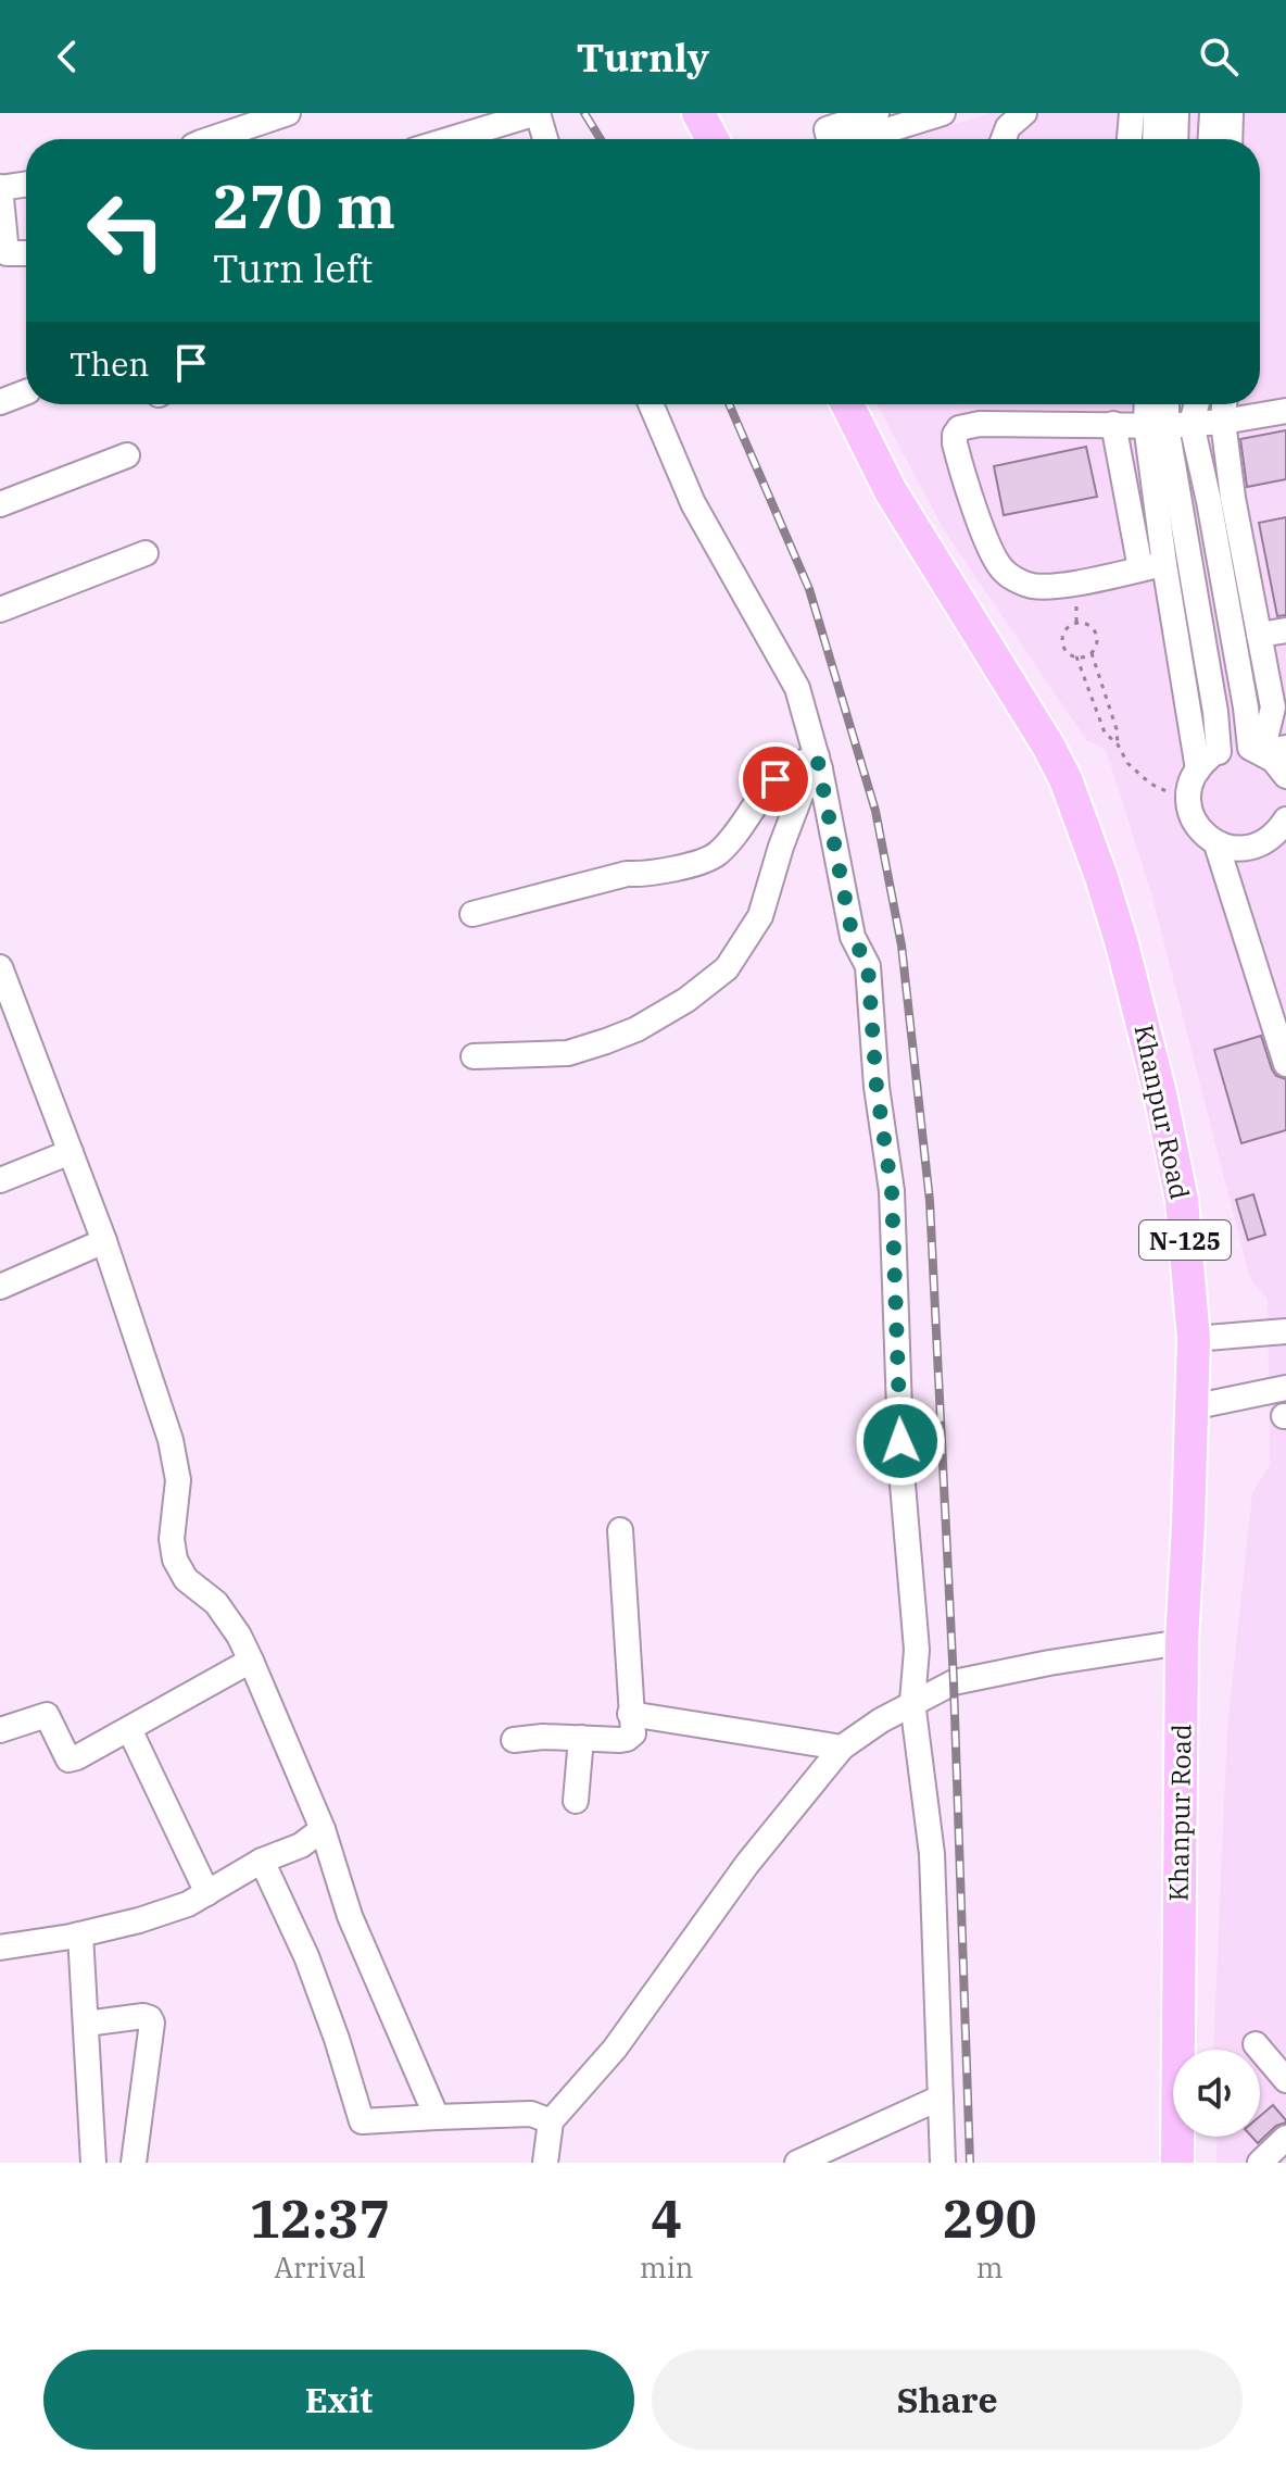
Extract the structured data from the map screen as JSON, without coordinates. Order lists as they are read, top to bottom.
{
  "streets": {
    "highway": ["Khanpur Road", "N-125"]
  },
  "page": {
    "header": "Turnly",
    "turn": ["270 m", "Turn left"],
    "then": "Then",
    "eta": [
      "12:37",
      "Arrival",
      "4",
      "min",
      "290",
      "m"
    ],
    "buttons": ["Exit", "Share"]
  }
}
